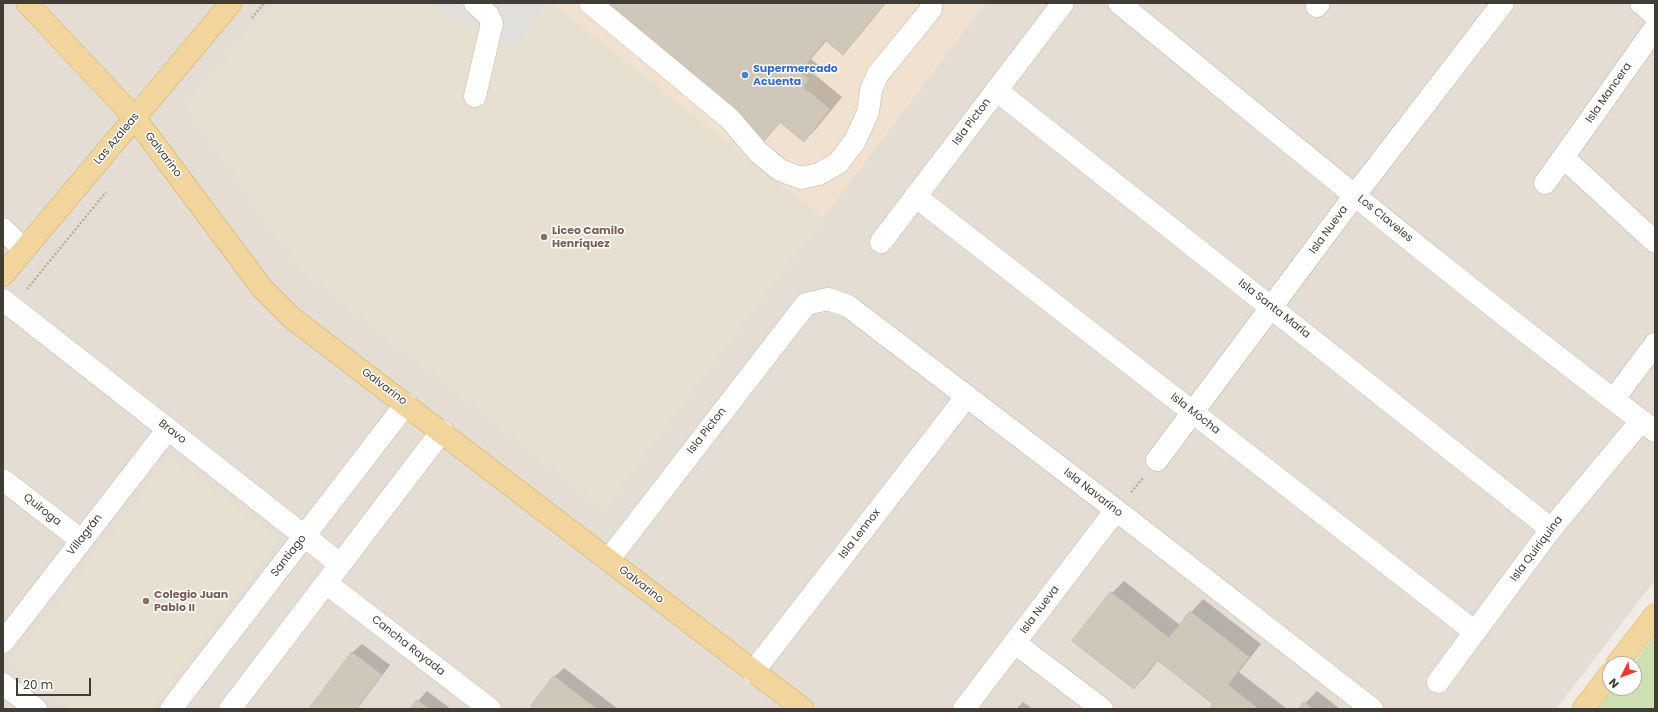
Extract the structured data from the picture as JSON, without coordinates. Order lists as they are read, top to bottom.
{
  "streets": {
    "main road": ["Las Azaleas", "Galvarino"],
    "street": [
      "Isla Mancera",
      "Isla Picton",
      "Los Claveles",
      "Isla Nueva",
      "Isla Santa María",
      "Isla Mocha",
      "Bravo",
      "Isla Navarino",
      "Quiroga",
      "Isla Lennox",
      "Villagrán",
      "Isla Quiriquina",
      "Santiago",
      "Cancha Rayada"
    ]
  },
  "crossings": [
    ["Isla Picton", "Galvarino"],
    ["Isla Picton", "Isla Santa María"],
    ["Isla Picton", "Isla Mocha"],
    ["Isla Picton", "Isla Navarino"],
    ["Las Azaleas", "Galvarino"],
    ["Galvarino", "Isla Lennox"],
    ["Galvarino", "Santiago"],
    ["Los Claveles", "Isla Nueva"],
    ["Los Claveles", "Isla Quiriquina"],
    ["Isla Nueva", "Isla Santa María"],
    ["Isla Nueva", "Isla Mocha"],
    ["Isla Nueva", "Isla Navarino"],
    ["Isla Santa María", "Isla Quiriquina"],
    ["Isla Mocha", "Isla Quiriquina"],
    ["Bravo", "Villagrán"],
    ["Bravo", "Santiago"],
    ["Isla Navarino", "Isla Lennox"],
    ["Quiroga", "Villagrán"]
  ],
  "places": ["Supermercado Acuenta", "Liceo Camilo Henríquez", "Colegio Juan Pablo II"],
  "scale_bar": "20 m",
  "north": "bottom left"
}
